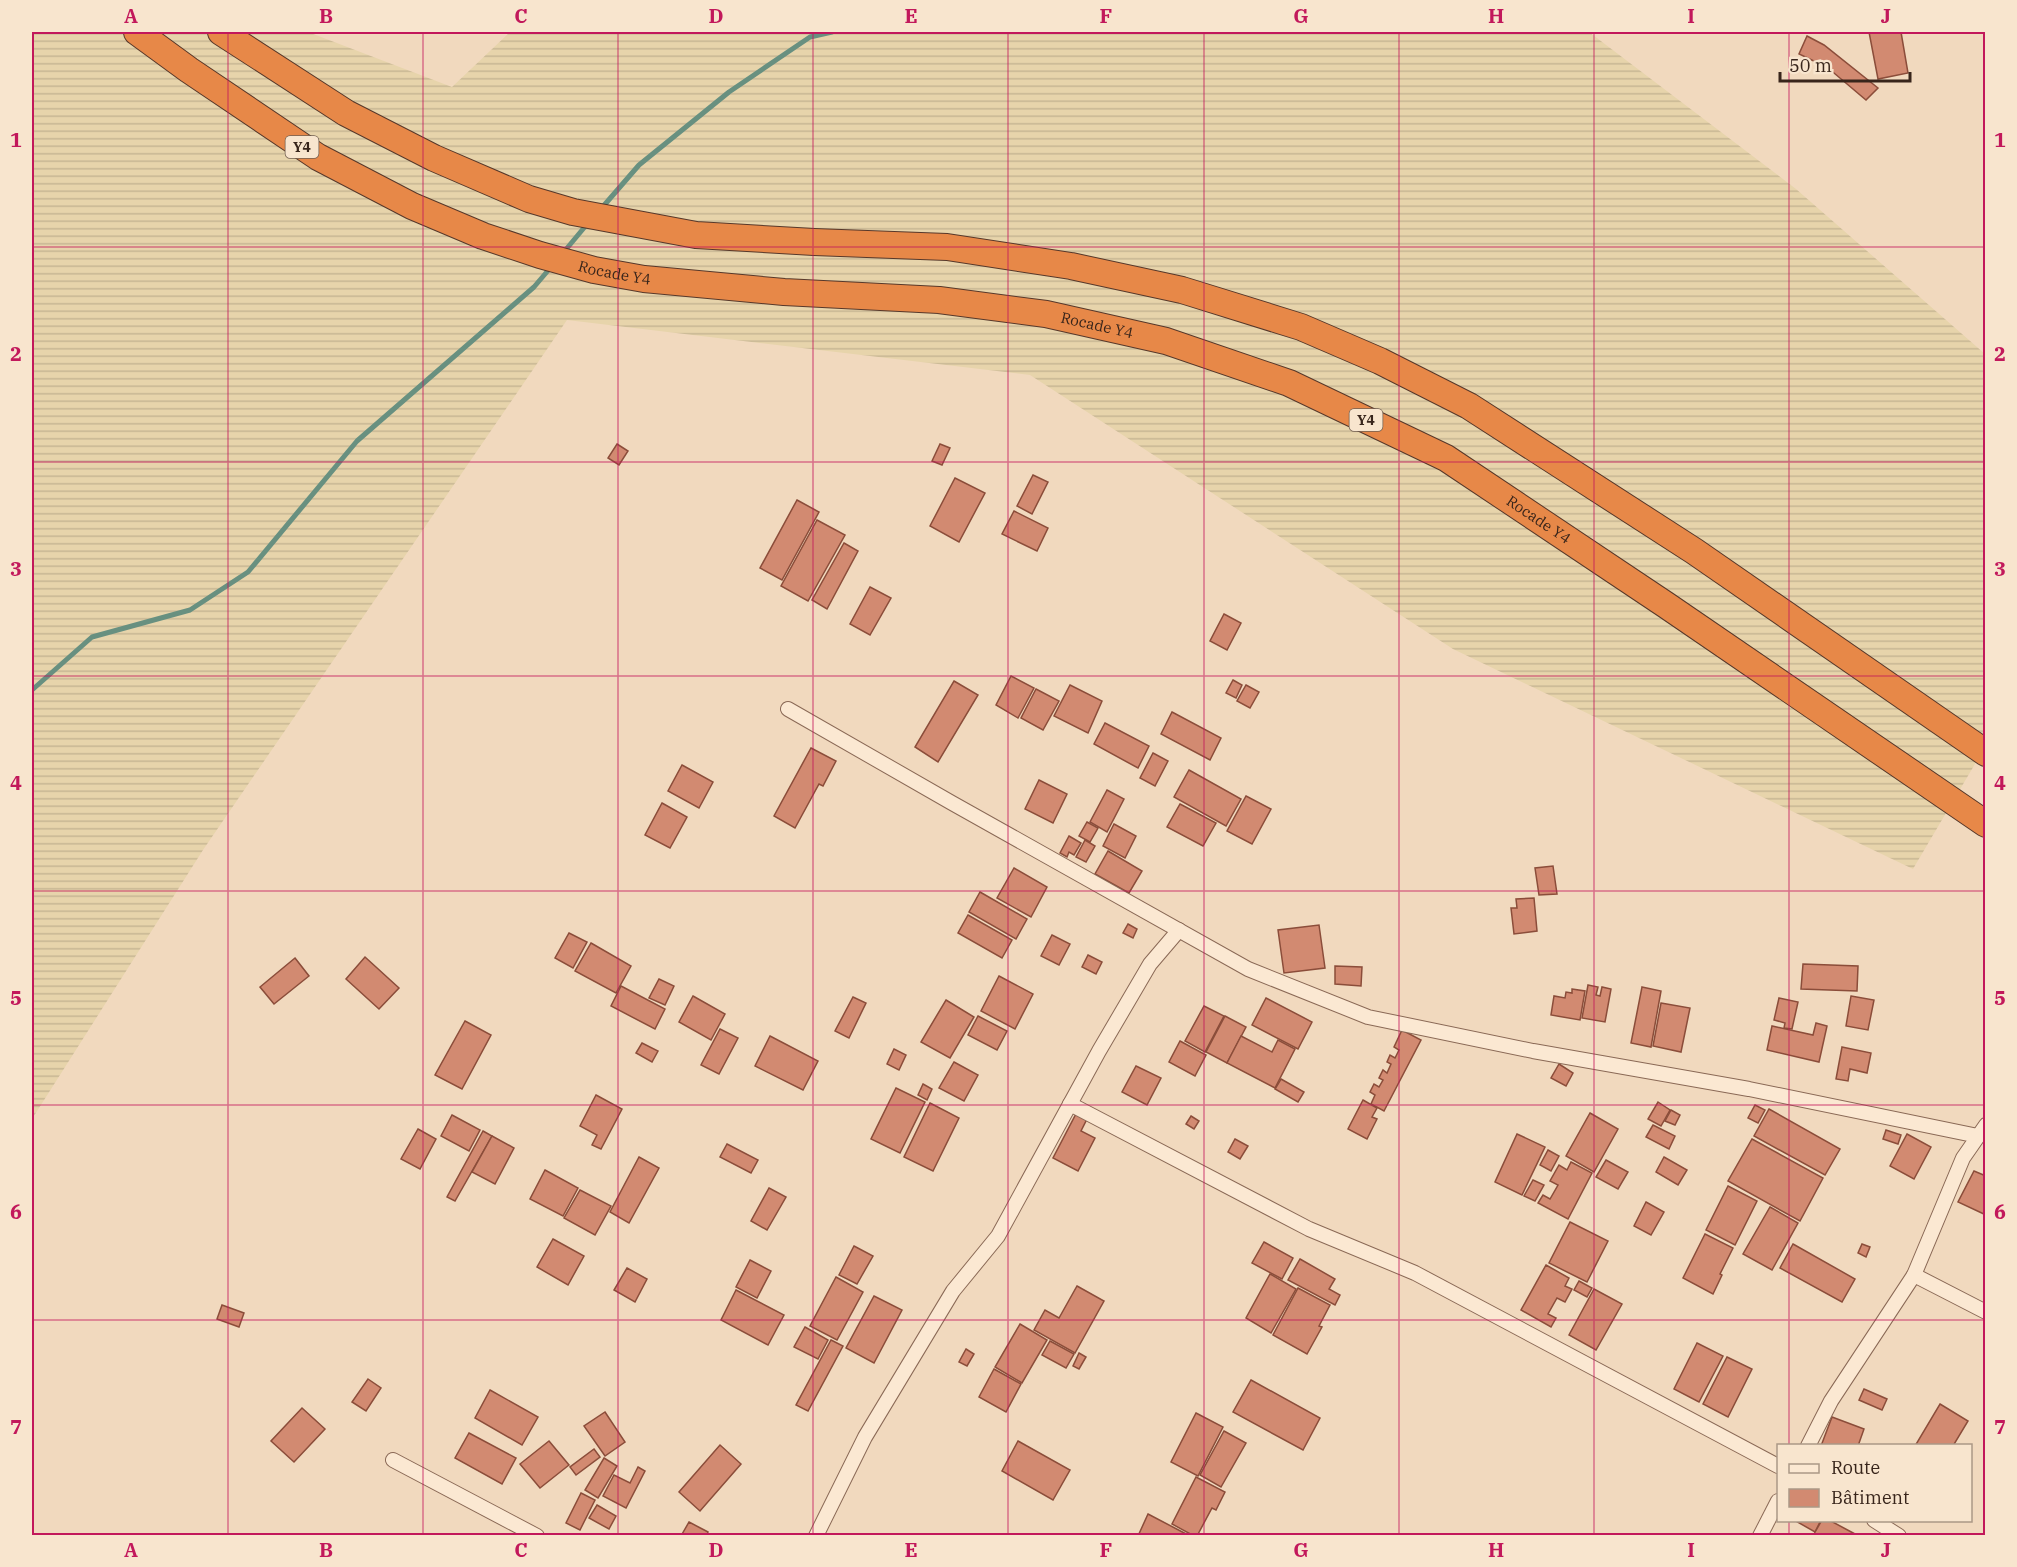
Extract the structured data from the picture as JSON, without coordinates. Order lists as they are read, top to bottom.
{
  "streets": {
    "highway": ["Y4", "Rocade Y4"]
  },
  "legend": ["Route", "Bâtiment"],
  "scale_bar": "50 m",
  "grid": {
    "columns": [
      "A",
      "B",
      "C",
      "D",
      "E",
      "F",
      "G",
      "H",
      "I",
      "J"
    ],
    "rows": [
      "1",
      "2",
      "3",
      "4",
      "5",
      "6",
      "7"
    ]
  }
}
